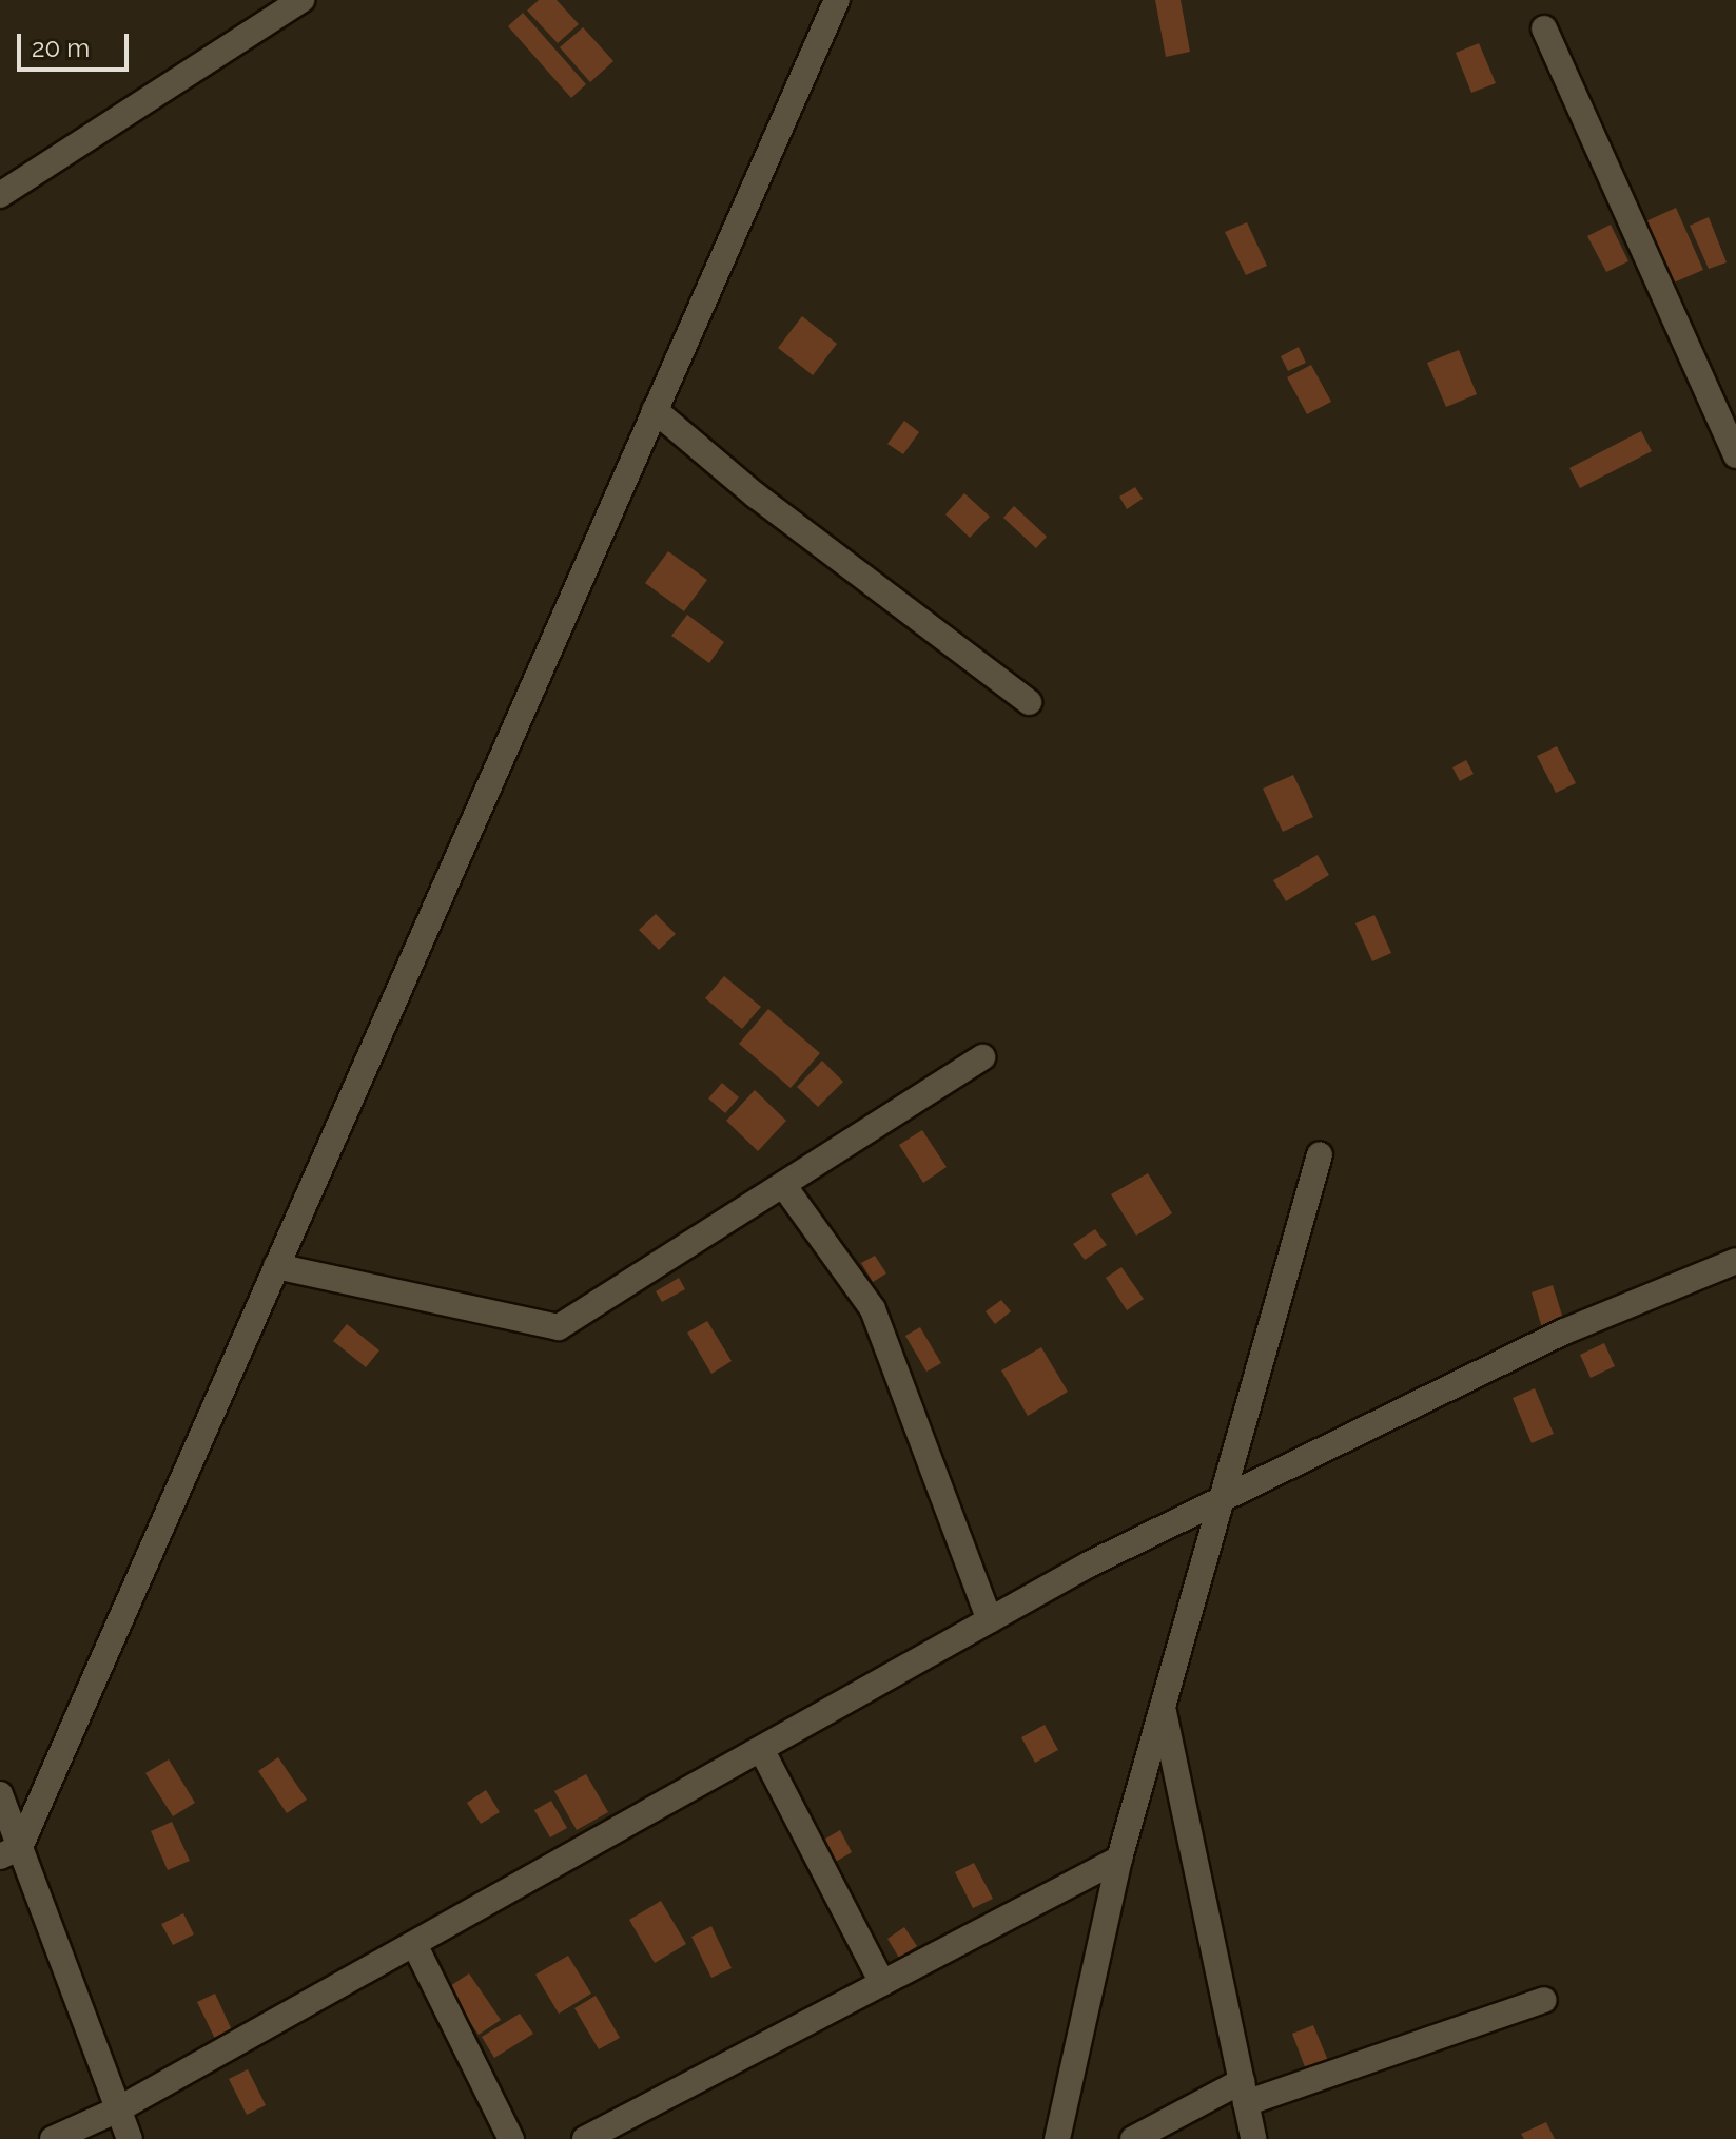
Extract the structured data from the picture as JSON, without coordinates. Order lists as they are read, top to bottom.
{
  "scale_bar": "20 m"
}
